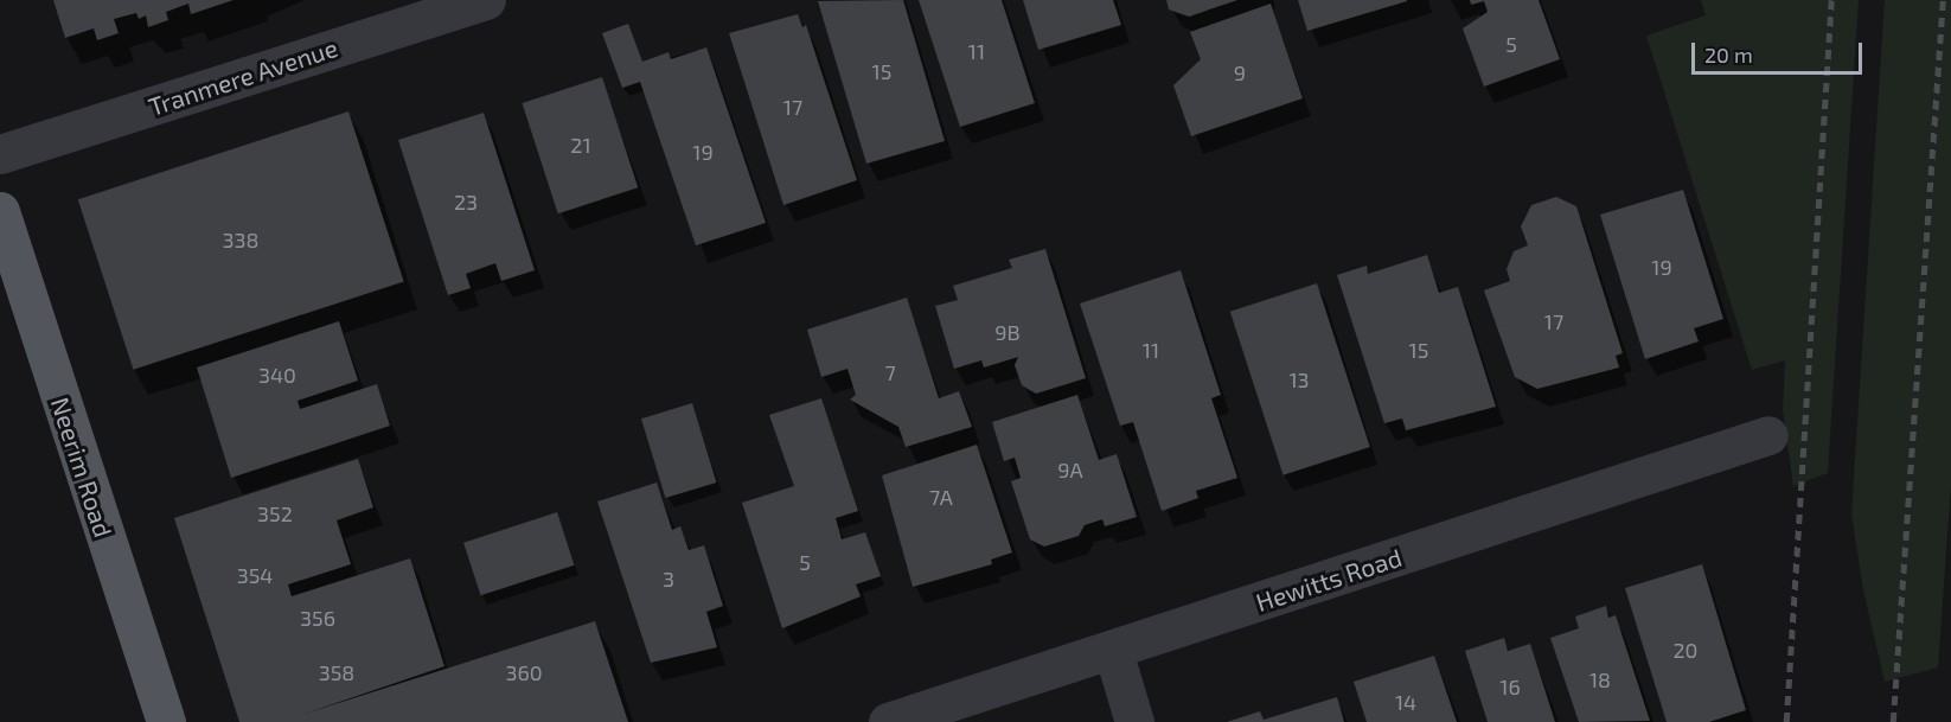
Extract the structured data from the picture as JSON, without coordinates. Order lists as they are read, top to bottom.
{
  "streets": {
    "main road": ["Neerim Road"],
    "street": ["Tranmere Avenue", "Hewitts Road"]
  },
  "house_numbers": [
    "5",
    "11",
    "15",
    "9",
    "17",
    "21",
    "19",
    "23",
    "338",
    "19",
    "17",
    "9B",
    "11",
    "15",
    "7",
    "340",
    "13",
    "9A",
    "7A",
    "352",
    "5",
    "354",
    "3",
    "356",
    "20",
    "358",
    "360",
    "18",
    "16",
    "14"
  ],
  "scale_bar": "20 m"
}
